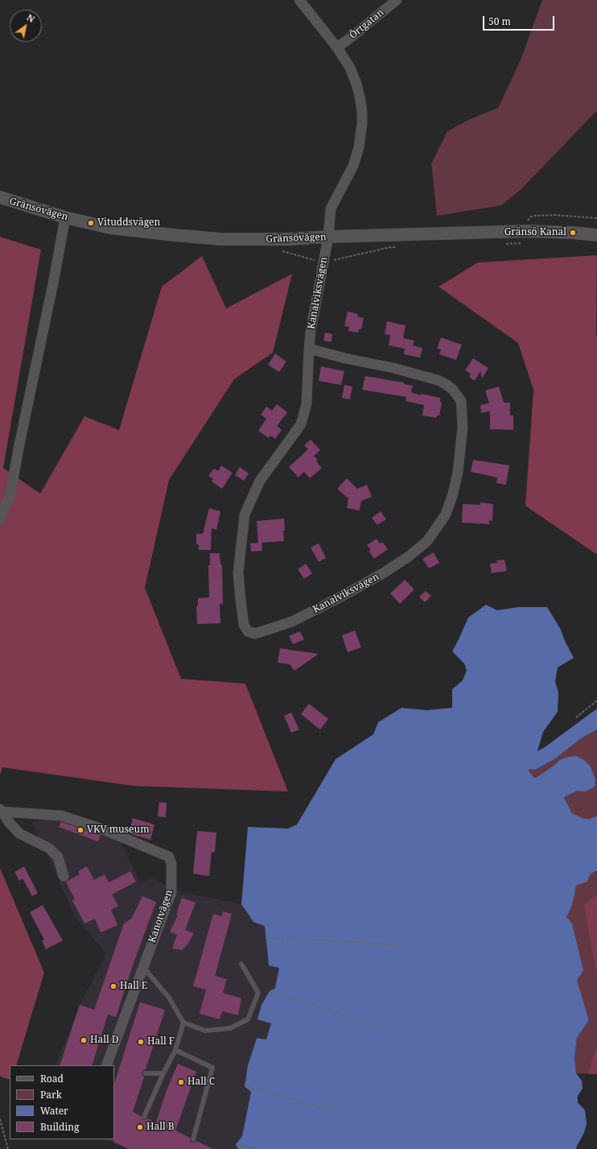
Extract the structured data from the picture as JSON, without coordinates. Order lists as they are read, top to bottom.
{
  "streets": {
    "street": [
      "Örtgatan",
      "Gränsövägen",
      "Kanalviksvägen",
      "Kanotvägen"
    ]
  },
  "crossings": [
    ["Örtgatan", "Kanalviksvägen"],
    ["Gränsövägen", "Kanalviksvägen"]
  ],
  "places": [
    "Vituddsvägen",
    "Gränsö Kanal",
    "VKV museum",
    "Hall E",
    "Hall D",
    "Hall F",
    "Hall C",
    "Hall B"
  ],
  "legend": [
    "Road",
    "Park",
    "Water",
    "Building"
  ],
  "scale_bar": "50 m",
  "north": "top right"
}
